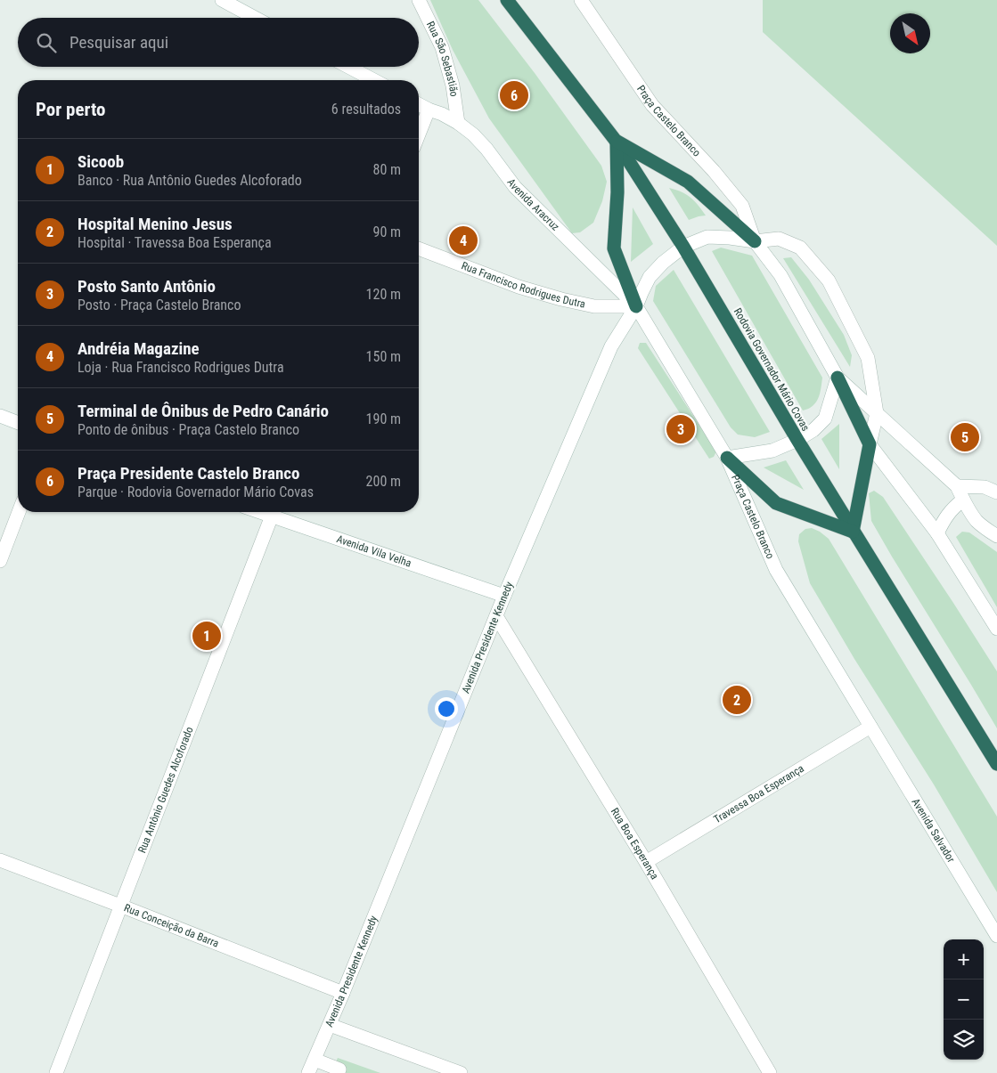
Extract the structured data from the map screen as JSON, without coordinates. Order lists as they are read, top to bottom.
{
  "streets": {
    "highway": ["Rodovia Governador Mário Covas"],
    "street": [
      "Rua São Sebastião",
      "Praça Castelo Branco",
      "Avenida Aracruz",
      "Rua Francisco Rodrigues Dutra",
      "Avenida Vila Velha",
      "Avenida Presidente Kennedy",
      "Rua Antônio Guedes Alcoforado",
      "Travessa Boa Esperança",
      "Avenida Salvador",
      "Rua Boa Esperança",
      "Rua Conceição da Barra"
    ]
  },
  "crossings": [
    ["Rua São Sebastião", "Avenida Aracruz"],
    ["Praça Castelo Branco", "Avenida Aracruz"],
    ["Praça Castelo Branco", "Rua Francisco Rodrigues Dutra"],
    ["Praça Castelo Branco", "Avenida Presidente Kennedy"],
    ["Praça Castelo Branco", "Travessa Boa Esperança"],
    ["Praça Castelo Branco", "Avenida Salvador"],
    ["Avenida Aracruz", "Rua Francisco Rodrigues Dutra"],
    ["Avenida Aracruz", "Avenida Presidente Kennedy"],
    ["Rua Francisco Rodrigues Dutra", "Avenida Presidente Kennedy"],
    ["Rodovia Governador Mário Covas", "Avenida Presidente Kennedy"],
    ["Avenida Vila Velha", "Avenida Presidente Kennedy"],
    ["Avenida Presidente Kennedy", "Rua Boa Esperança"],
    ["Avenida Presidente Kennedy", "Rua Conceição da Barra"],
    ["Rua Antônio Guedes Alcoforado", "Rua Conceição da Barra"],
    ["Travessa Boa Esperança", "Avenida Salvador"],
    ["Travessa Boa Esperança", "Rua Boa Esperança"]
  ],
  "north": "bottom right",
  "page": {
    "search": "Pesquisar aqui",
    "pins": [
      "6",
      "4",
      "3",
      "5",
      "1",
      "2"
    ],
    "heading": ["Por perto", "6 resultados"],
    "list": [
      {
        "mark": "1",
        "name": "Sicoob",
        "note": "Banco · Rua Antônio Guedes Alcoforado",
        "value": "80 m"
      },
      {
        "mark": "2",
        "name": "Hospital Menino Jesus",
        "note": "Hospital · Travessa Boa Esperança",
        "value": "90 m"
      },
      {
        "mark": "3",
        "name": "Posto Santo Antônio",
        "note": "Posto · Praça Castelo Branco",
        "value": "120 m"
      },
      {
        "mark": "4",
        "name": "Andréia Magazine",
        "note": "Loja · Rua Francisco Rodrigues Dutra",
        "value": "150 m"
      },
      {
        "mark": "5",
        "name": "Terminal de Ônibus de Pedro Canário",
        "note": "Ponto de ônibus · Praça Castelo Branco",
        "value": "190 m"
      },
      {
        "mark": "6",
        "name": "Praça Presidente Castelo Branco",
        "note": "Parque · Rodovia Governador Mário Covas",
        "value": "200 m"
      }
    ],
    "map_buttons": ["+", "−"]
  }
}
